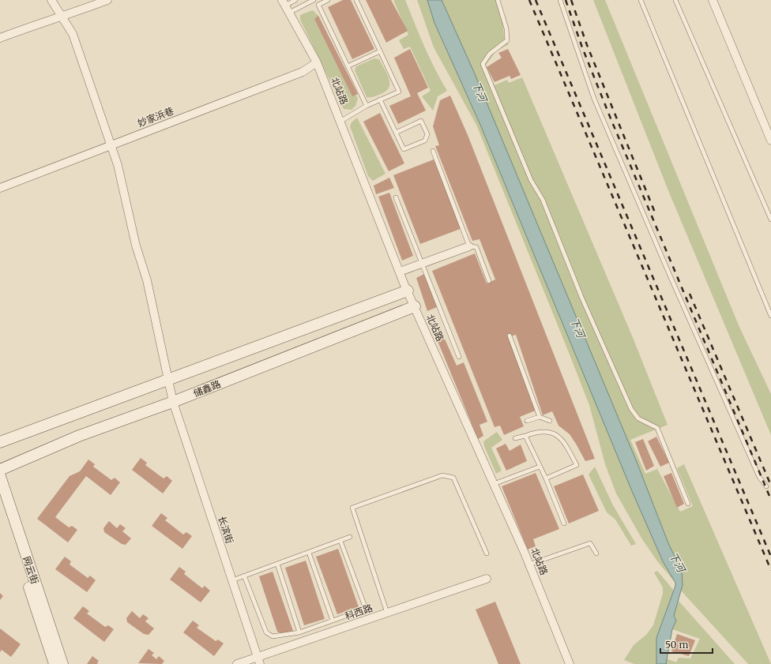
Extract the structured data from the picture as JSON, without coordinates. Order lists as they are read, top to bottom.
{
  "streets": {
    "street": [
      "北站路",
      "妙家浜巷",
      "储鑫路",
      "长滨街",
      "网云街",
      "科西路"
    ]
  },
  "crossings": [
    ["北站路", "妙家浜巷"],
    ["北站路", "储鑫路"],
    ["妙家浜巷", "长滨街"],
    ["储鑫路", "长滨街"],
    ["长滨街", "科西路"]
  ],
  "water": ["下河"],
  "scale_bar": "50 m"
}
